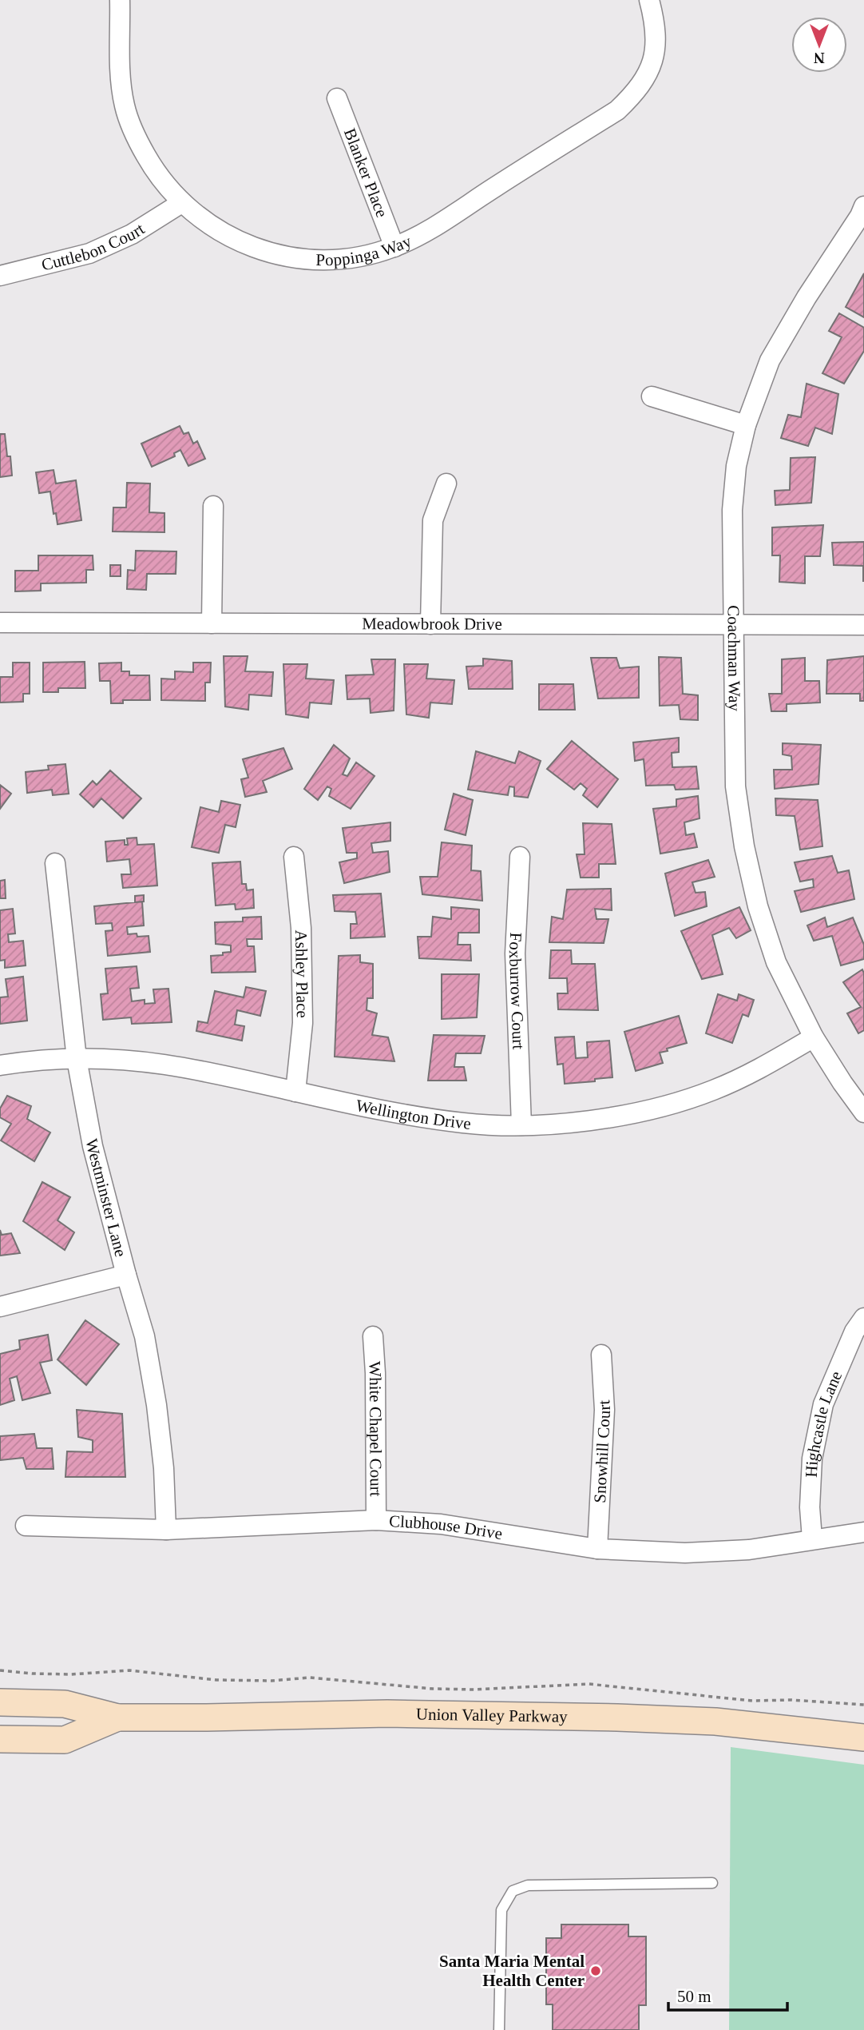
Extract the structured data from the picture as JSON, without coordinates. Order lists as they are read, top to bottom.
{
  "streets": {
    "street": [
      "Blanker Place",
      "Cuttlebon Court",
      "Poppinga Way",
      "Meadowbrook Drive",
      "Coachman Way",
      "Ashley Place",
      "Foxburrow Court",
      "Wellington Drive",
      "Westminster Lane",
      "Highcastle Lane",
      "White Chapel Court",
      "Snowhill Court",
      "Clubhouse Drive",
      "Union Valley Parkway"
    ]
  },
  "crossings": [
    ["Blanker Place", "Poppinga Way"],
    ["Cuttlebon Court", "Poppinga Way"],
    ["Meadowbrook Drive", "Coachman Way"],
    ["Coachman Way", "Wellington Drive"],
    ["Ashley Place", "Wellington Drive"],
    ["Foxburrow Court", "Wellington Drive"],
    ["Wellington Drive", "Westminster Lane"],
    ["Westminster Lane", "Clubhouse Drive"],
    ["Highcastle Lane", "Clubhouse Drive"],
    ["White Chapel Court", "Clubhouse Drive"],
    ["Snowhill Court", "Clubhouse Drive"]
  ],
  "places": ["Santa Maria Mental Health Center"],
  "scale_bar": "50 m",
  "north": "bottom"
}
